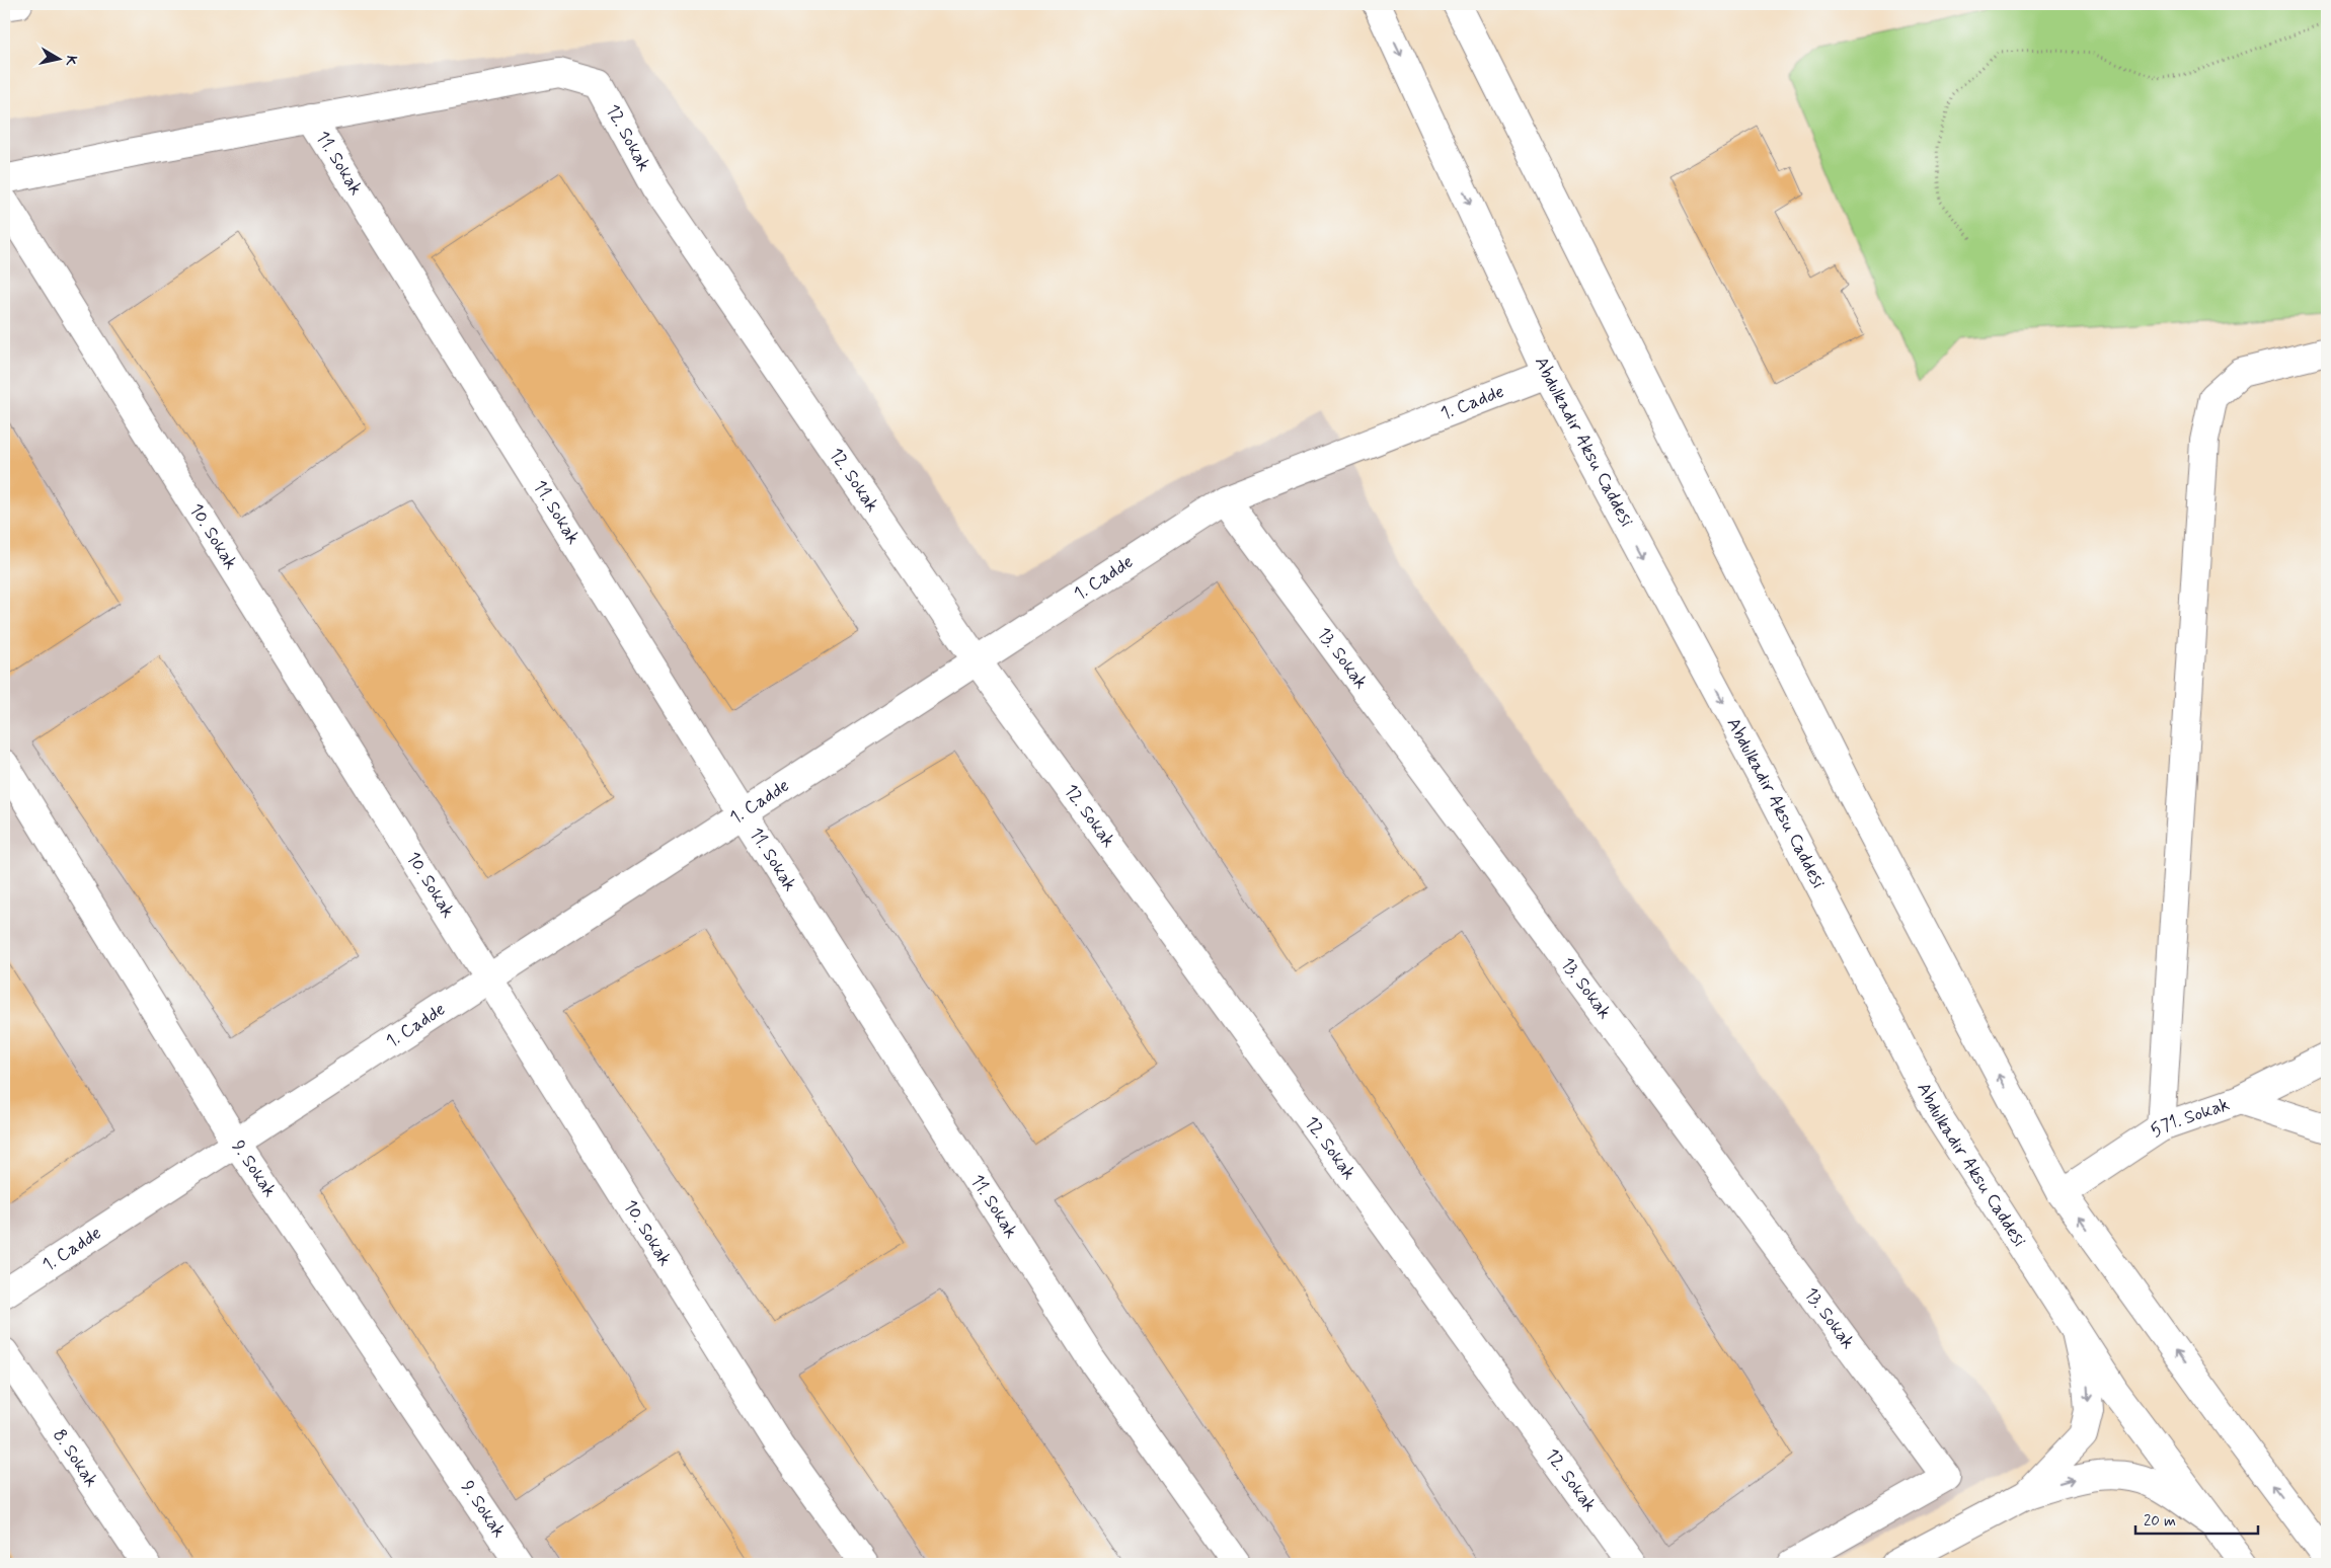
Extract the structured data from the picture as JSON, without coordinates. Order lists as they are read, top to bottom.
{
  "streets": {
    "street": [
      "12. Sokak",
      "11. Sokak",
      "1. Cadde",
      "Abdulkadir Aksu Caddesi",
      "10. Sokak",
      "13. Sokak",
      "571. Sokak",
      "9. Sokak",
      "8. Sokak"
    ]
  },
  "crossings": [
    ["12. Sokak", "11. Sokak"],
    ["12. Sokak", "1. Cadde"],
    ["11. Sokak", "1. Cadde"],
    ["1. Cadde", "Abdulkadir Aksu Caddesi"],
    ["1. Cadde", "10. Sokak"],
    ["1. Cadde", "13. Sokak"],
    ["1. Cadde", "9. Sokak"]
  ],
  "scale_bar": "20 m",
  "north": "right"
}
